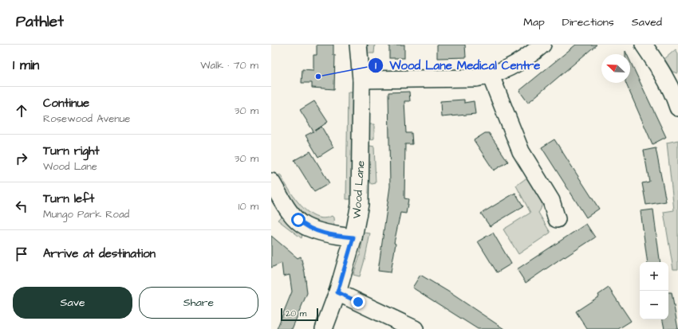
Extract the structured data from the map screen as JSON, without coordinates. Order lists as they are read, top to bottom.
{
  "streets": {
    "street": ["Wood Lane"]
  },
  "places": ["Wood Lane Medical Centre"],
  "scale_bar": "20 m",
  "north": "top left",
  "page": {
    "header": "Pathlet",
    "nav": ["Map", "Directions", "Saved"],
    "heading": ["1 min", "Walk · 70 m"],
    "list": [
      ["Continue", "Rosewood Avenue", "30 m"],
      ["Turn right", "Wood Lane", "30 m"],
      ["Turn left", "Mungo Park Road", "10 m"],
      "Arrive at destination"
    ],
    "map_buttons": ["+", "−"],
    "buttons": ["Save", "Share"],
    "scale": "20 m"
  }
}
